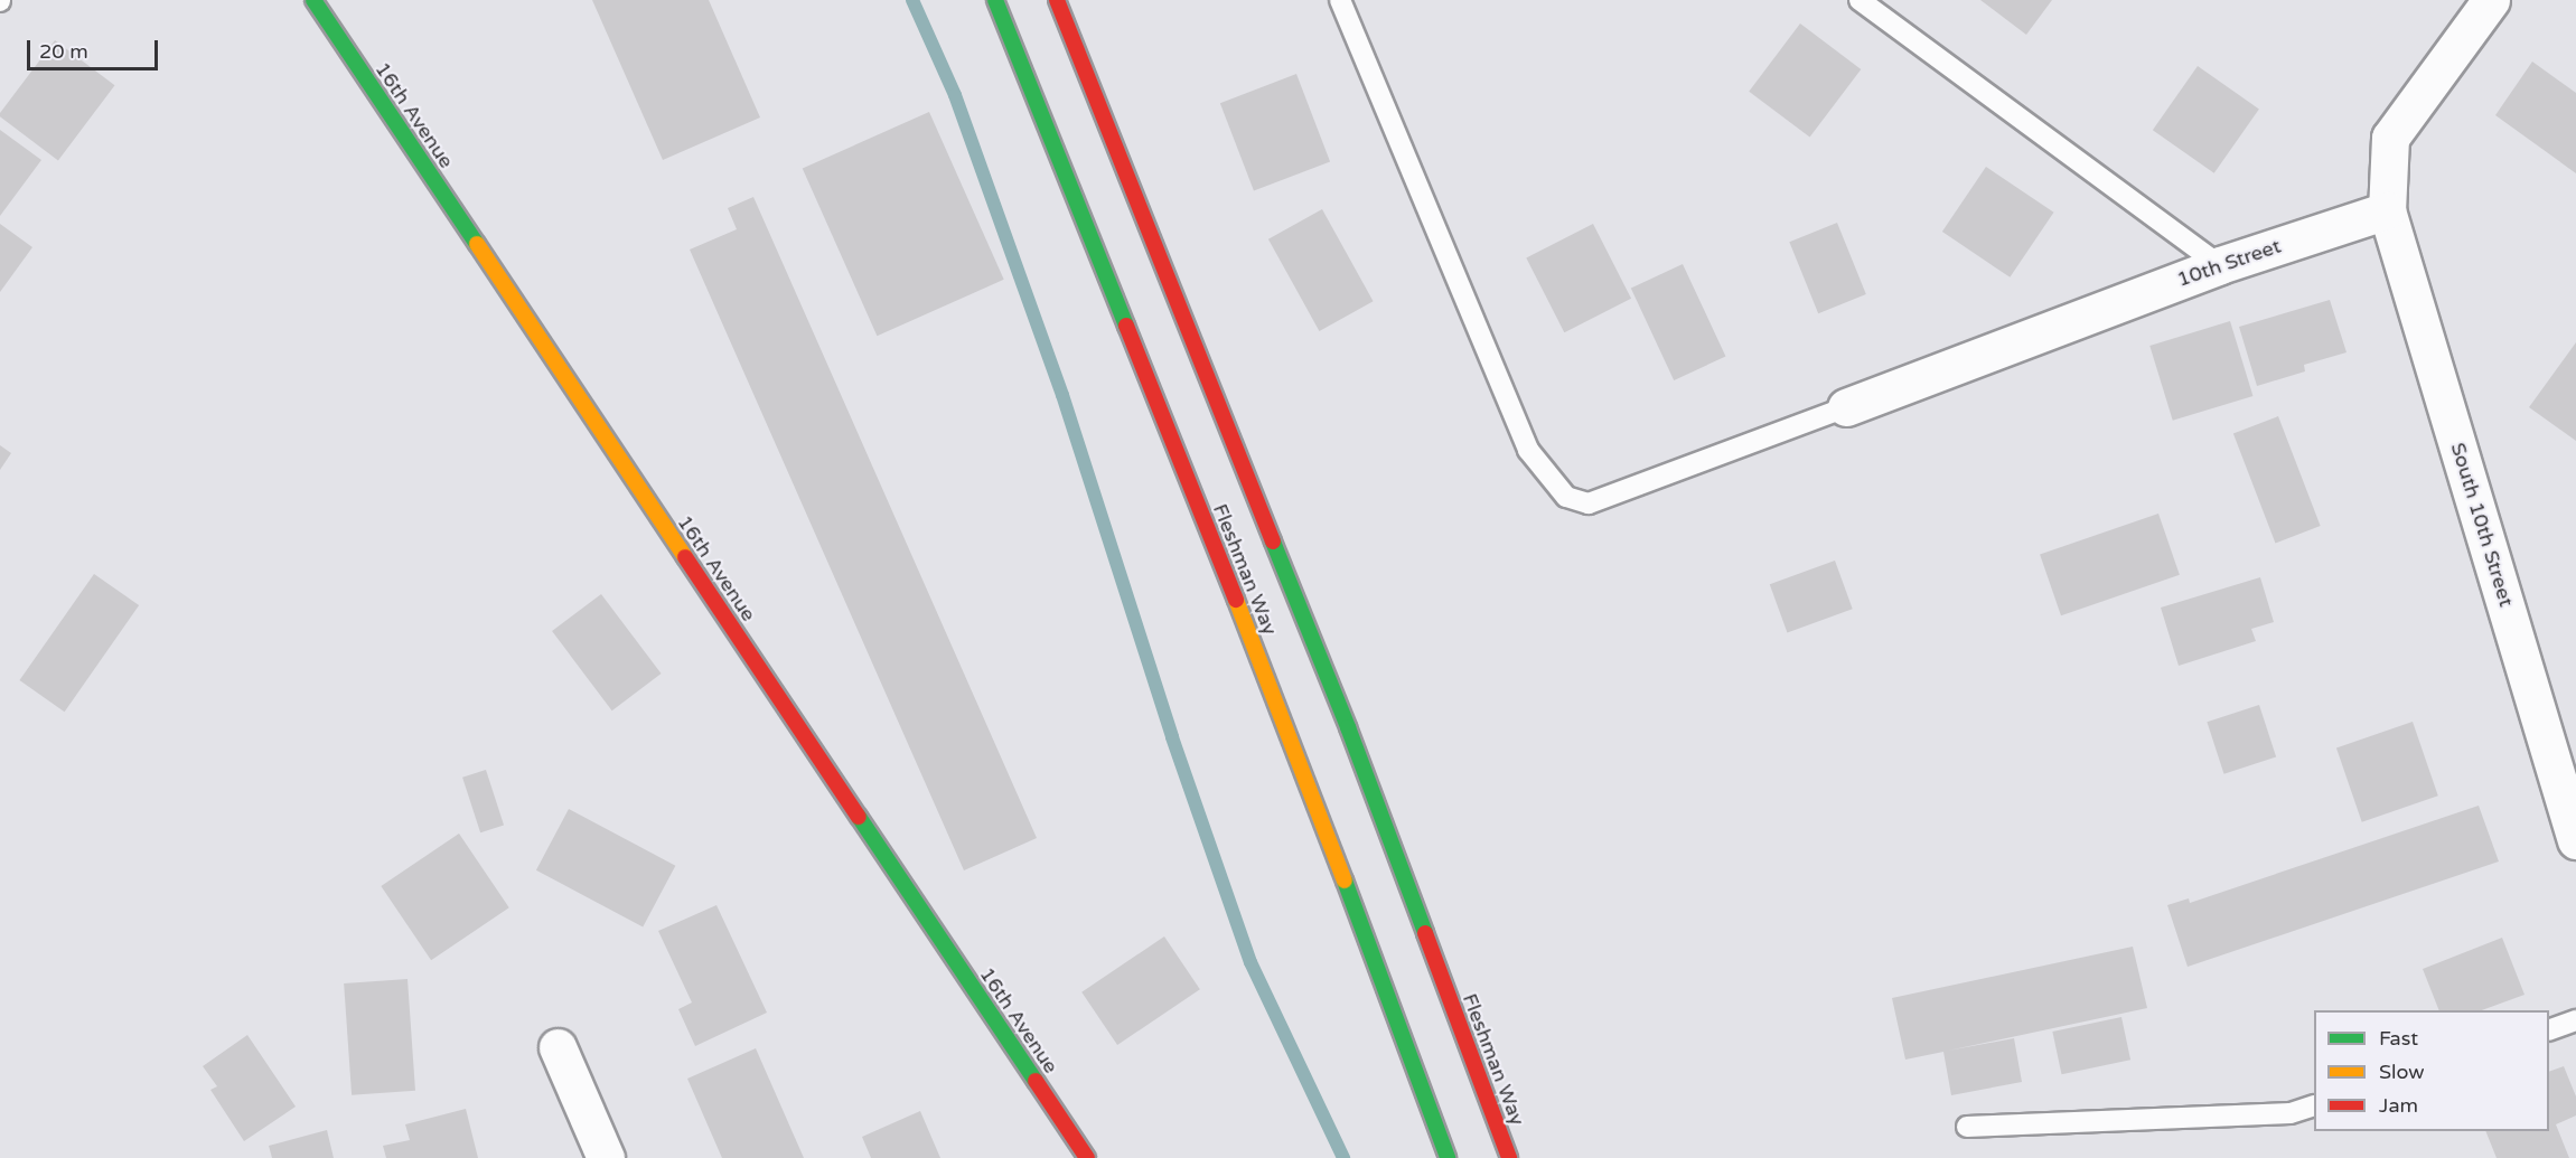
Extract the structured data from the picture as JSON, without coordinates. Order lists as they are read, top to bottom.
{
  "streets": {
    "main road": ["16th Avenue", "Fleshman Way"],
    "street": ["10th Street", "South 10th Street"]
  },
  "crossings": [
    ["10th Street", "South 10th Street"]
  ],
  "legend": ["Fast", "Slow", "Jam"],
  "scale_bar": "20 m"
}
